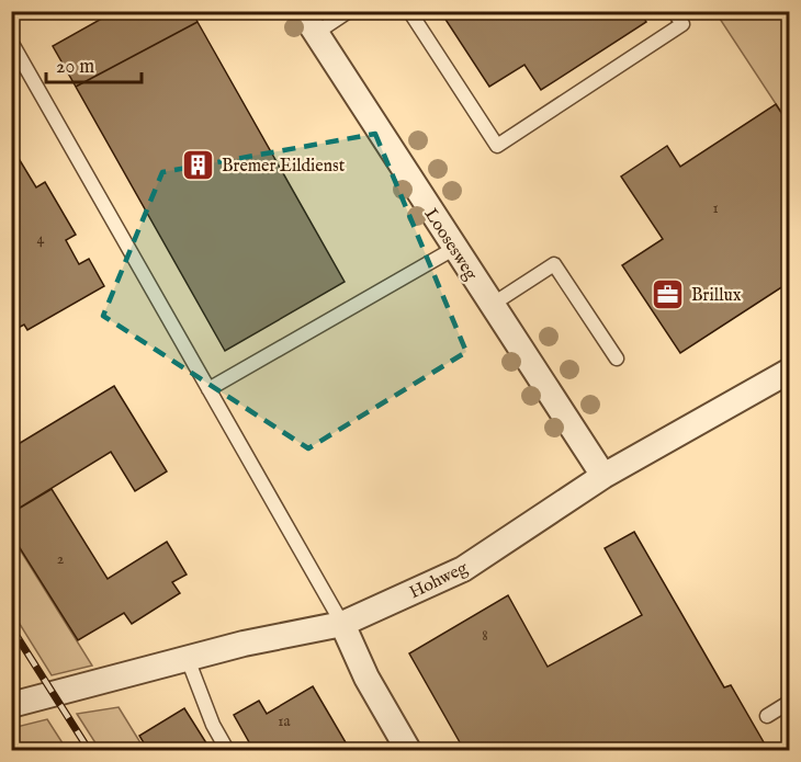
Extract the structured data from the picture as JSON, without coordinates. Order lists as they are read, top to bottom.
{
  "streets": {
    "street": ["Loosesweg", "Hohweg"]
  },
  "crossings": [
    ["Loosesweg", "Hohweg"]
  ],
  "places": {
    "building": ["Bremer Eildienst"],
    "office": ["Brillux"]
  },
  "house_numbers": [
    "1",
    "4",
    "2",
    "8",
    "1a"
  ],
  "scale_bar": "20 m"
}
